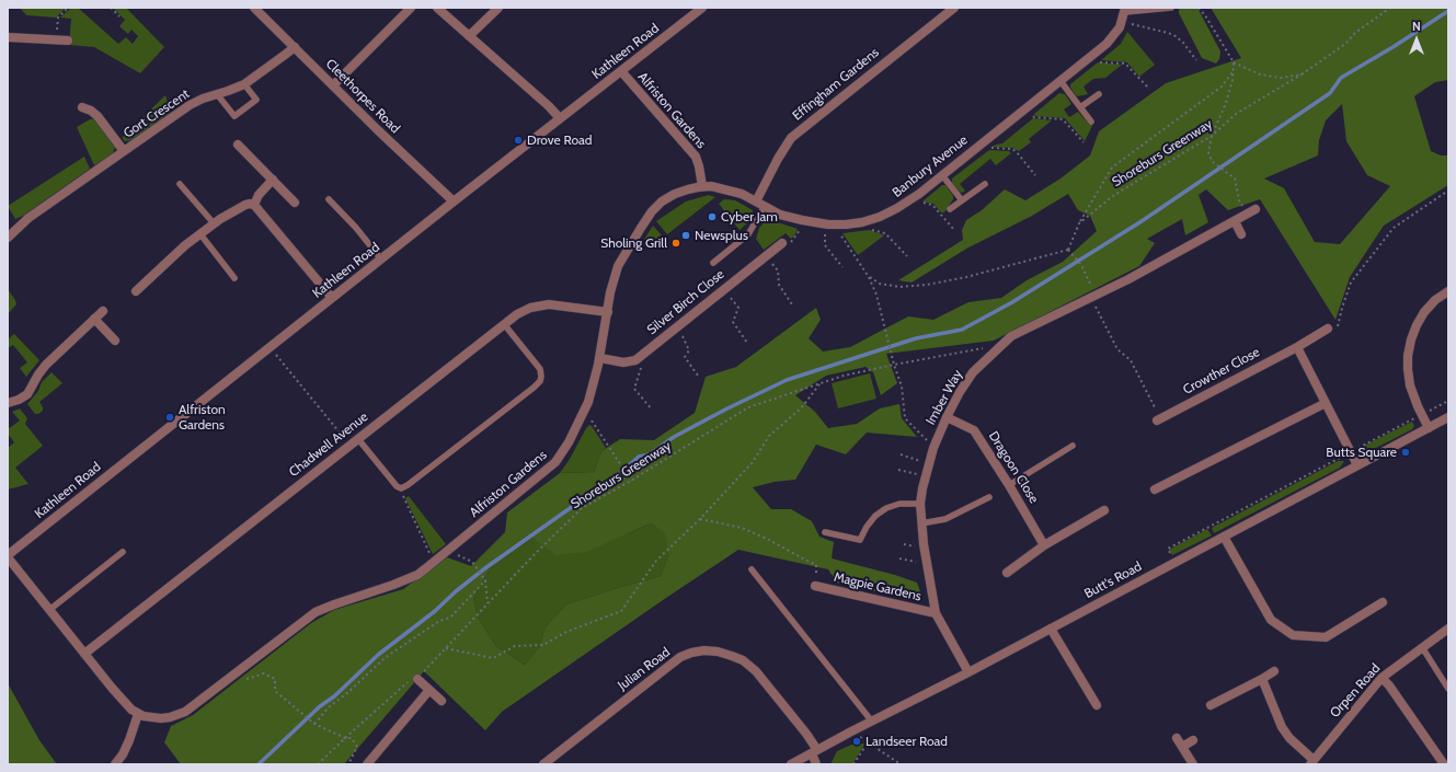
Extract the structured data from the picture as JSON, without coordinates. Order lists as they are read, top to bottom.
{
  "streets": {
    "street": [
      "Kathleen Road",
      "Effingham Gardens",
      "Cleethorpes Road",
      "Alfriston Gardens",
      "Gort Crescent",
      "Banbury Avenue",
      "Silver Birch Close",
      "Crowther Close",
      "Imber Way",
      "Chadwell Avenue",
      "Dragoon Close",
      "Butt's Road",
      "Magpie Gardens",
      "Julian Road",
      "Orpen Road"
    ],
    "path": ["Shoreburs Greenway"]
  },
  "crossings": [
    ["Kathleen Road", "Cleethorpes Road"],
    ["Kathleen Road", "Alfriston Gardens"],
    ["Effingham Gardens", "Banbury Avenue"],
    ["Cleethorpes Road", "Gort Crescent"],
    ["Alfriston Gardens", "Banbury Avenue"],
    ["Alfriston Gardens", "Silver Birch Close"],
    ["Alfriston Gardens", "Chadwell Avenue"],
    ["Shoreburs Greenway", "Imber Way"],
    ["Imber Way", "Dragoon Close"],
    ["Imber Way", "Butt's Road"],
    ["Imber Way", "Magpie Gardens"],
    ["Butt's Road", "Julian Road"]
  ],
  "places": [
    "Drove Road",
    "Cyber Jam",
    "Newsplus",
    "Sholing Grill",
    "Alfriston Gardens",
    "Butts Square",
    "Landseer Road"
  ],
  "north": "top"
}
